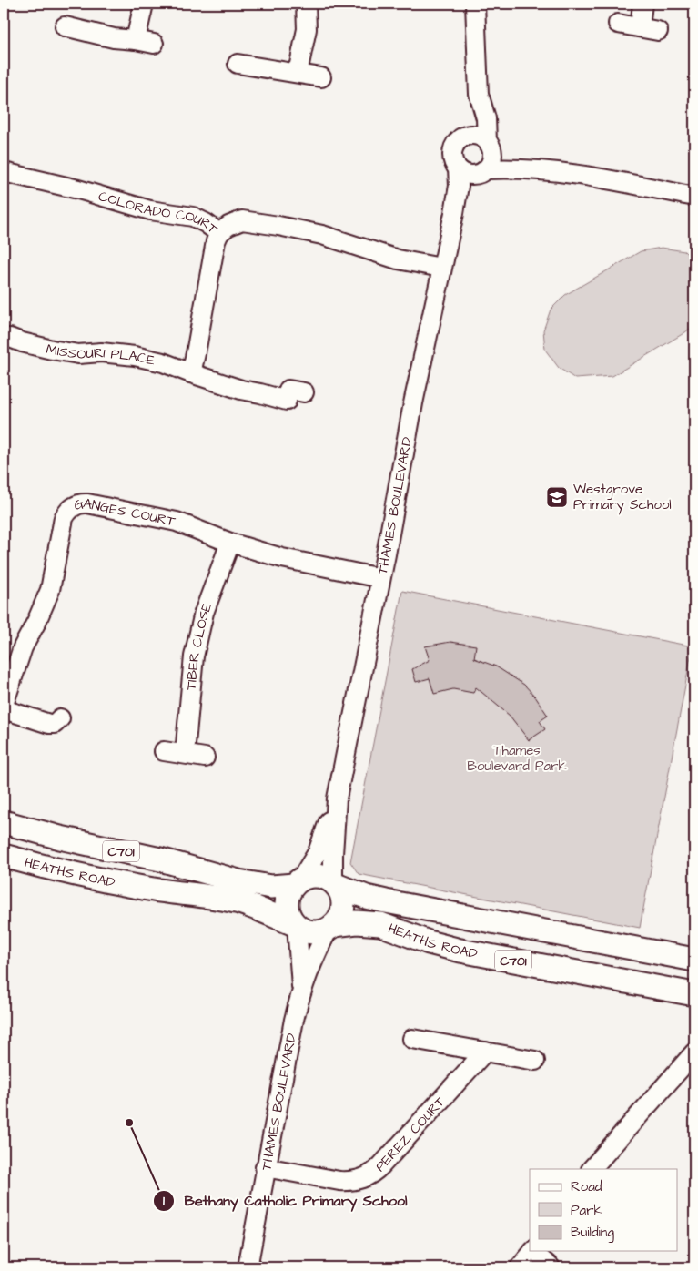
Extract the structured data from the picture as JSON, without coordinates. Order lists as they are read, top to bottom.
{
  "streets": {
    "main road": ["C701", "HEATHS ROAD"],
    "street": [
      "COLORADO COURT",
      "MISSOURI PLACE",
      "THAMES BOULEVARD",
      "GANGES COURT",
      "TIBER CLOSE",
      "PEREZ COURT"
    ]
  },
  "crossings": [
    ["COLORADO COURT", "THAMES BOULEVARD"],
    ["THAMES BOULEVARD", "GANGES COURT"],
    ["THAMES BOULEVARD", "C701"],
    ["THAMES BOULEVARD", "HEATHS ROAD"],
    ["THAMES BOULEVARD", "PEREZ COURT"],
    ["GANGES COURT", "TIBER CLOSE"],
    ["C701", "HEATHS ROAD"]
  ],
  "parks": ["Thames Boulevard Park"],
  "places": {
    "school or university": ["Westgrove Primary School"],
    "other": ["Bethany Catholic Primary School"]
  },
  "legend": ["Road", "Park", "Building"]
}
